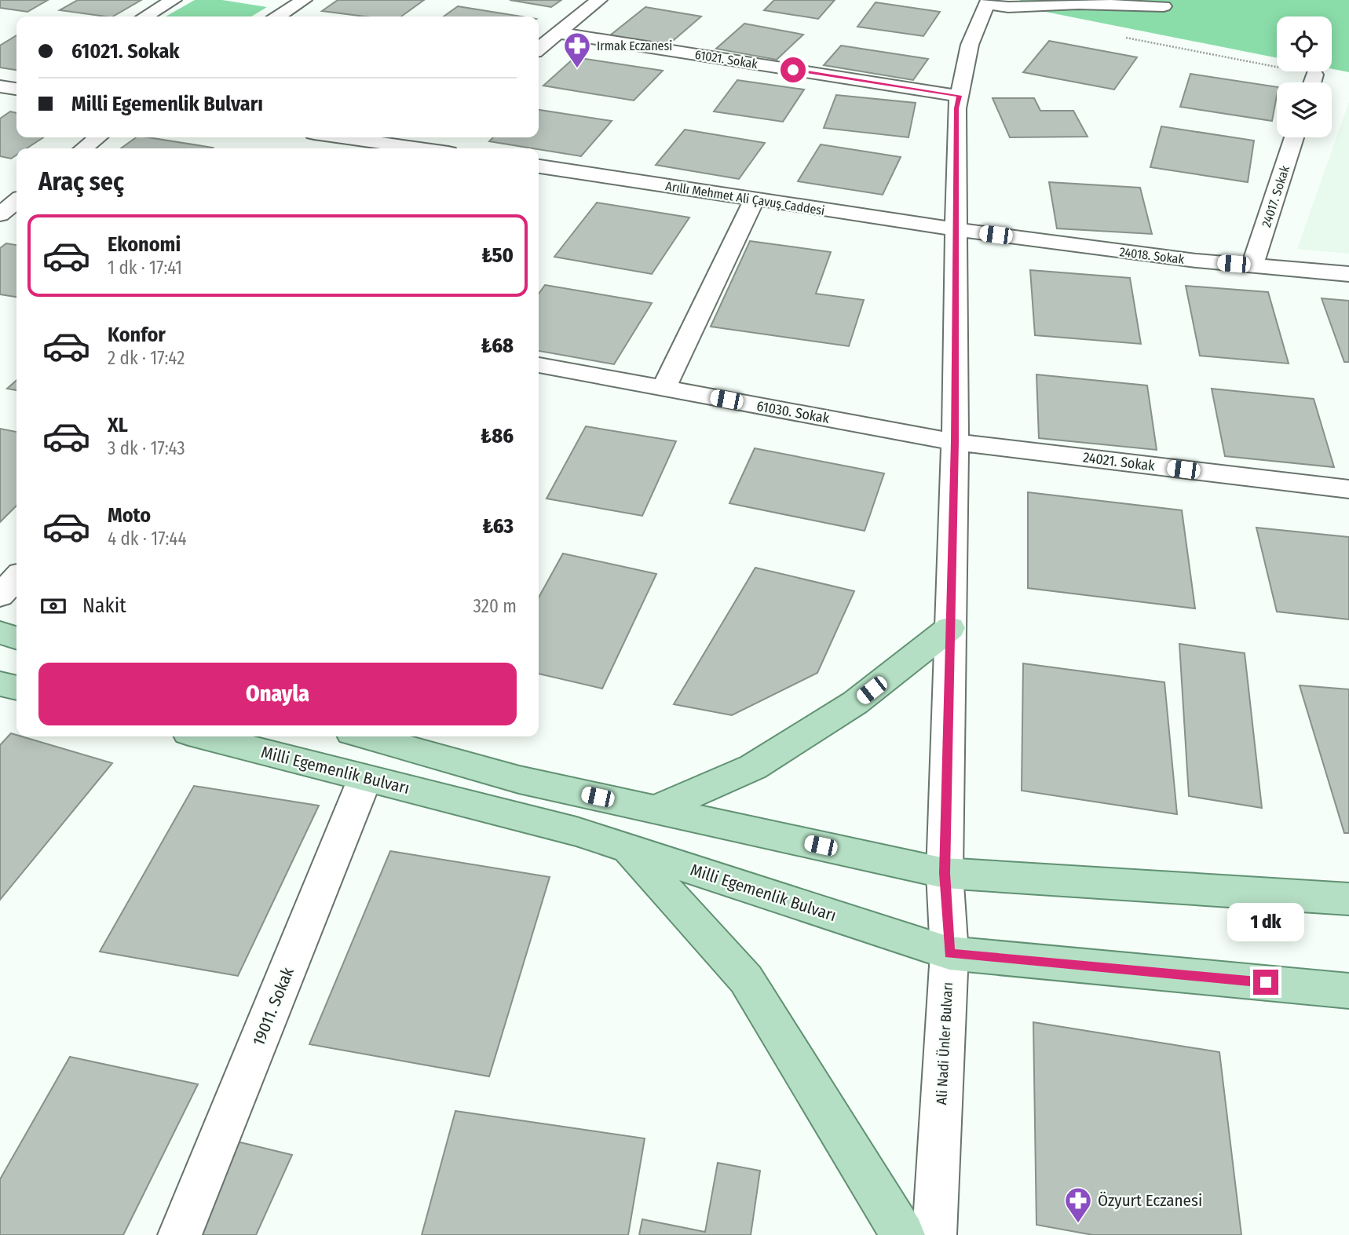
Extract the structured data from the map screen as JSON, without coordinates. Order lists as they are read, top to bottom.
{
  "streets": {
    "main road": ["Milli Egemenlik Bulvarı"],
    "street": [
      "61021. Sokak",
      "24017. Sokak",
      "Arıllı Mehmet Ali Çavuş Caddesi",
      "24018. Sokak",
      "61030. Sokak",
      "24021. Sokak",
      "19011. Sokak",
      "Ali Nadi Ünler Bulvarı"
    ]
  },
  "crossings": [
    ["61021. Sokak", "Ali Nadi Ünler Bulvarı"],
    ["24017. Sokak", "24018. Sokak"],
    ["Arıllı Mehmet Ali Çavuş Caddesi", "24018. Sokak"],
    ["Arıllı Mehmet Ali Çavuş Caddesi", "Ali Nadi Ünler Bulvarı"],
    ["24018. Sokak", "Ali Nadi Ünler Bulvarı"],
    ["61030. Sokak", "24021. Sokak"],
    ["61030. Sokak", "Ali Nadi Ünler Bulvarı"],
    ["24021. Sokak", "Ali Nadi Ünler Bulvarı"],
    ["Milli Egemenlik Bulvarı", "19011. Sokak"],
    ["Milli Egemenlik Bulvarı", "Ali Nadi Ünler Bulvarı"]
  ],
  "places": {
    "pharmacy": ["Irmak Eczanesi", "Özyurt Eczanesi"]
  },
  "page": {
    "banner": ["61021. Sokak", "Milli Egemenlik Bulvarı"],
    "heading": "Araç seç",
    "list": [
      {
        "name": "Ekonomi",
        "note": "1 dk · 17:41",
        "value": "₺50"
      },
      {
        "name": "Konfor",
        "note": "2 dk · 17:42",
        "value": "₺68"
      },
      {
        "name": "XL",
        "note": "3 dk · 17:43",
        "value": "₺86"
      },
      {
        "name": "Moto",
        "note": "4 dk · 17:44",
        "value": "₺63"
      }
    ],
    "pay": ["Nakit", "320 m"],
    "buttons": "Onayla",
    "bubble": "1 dk"
  }
}
